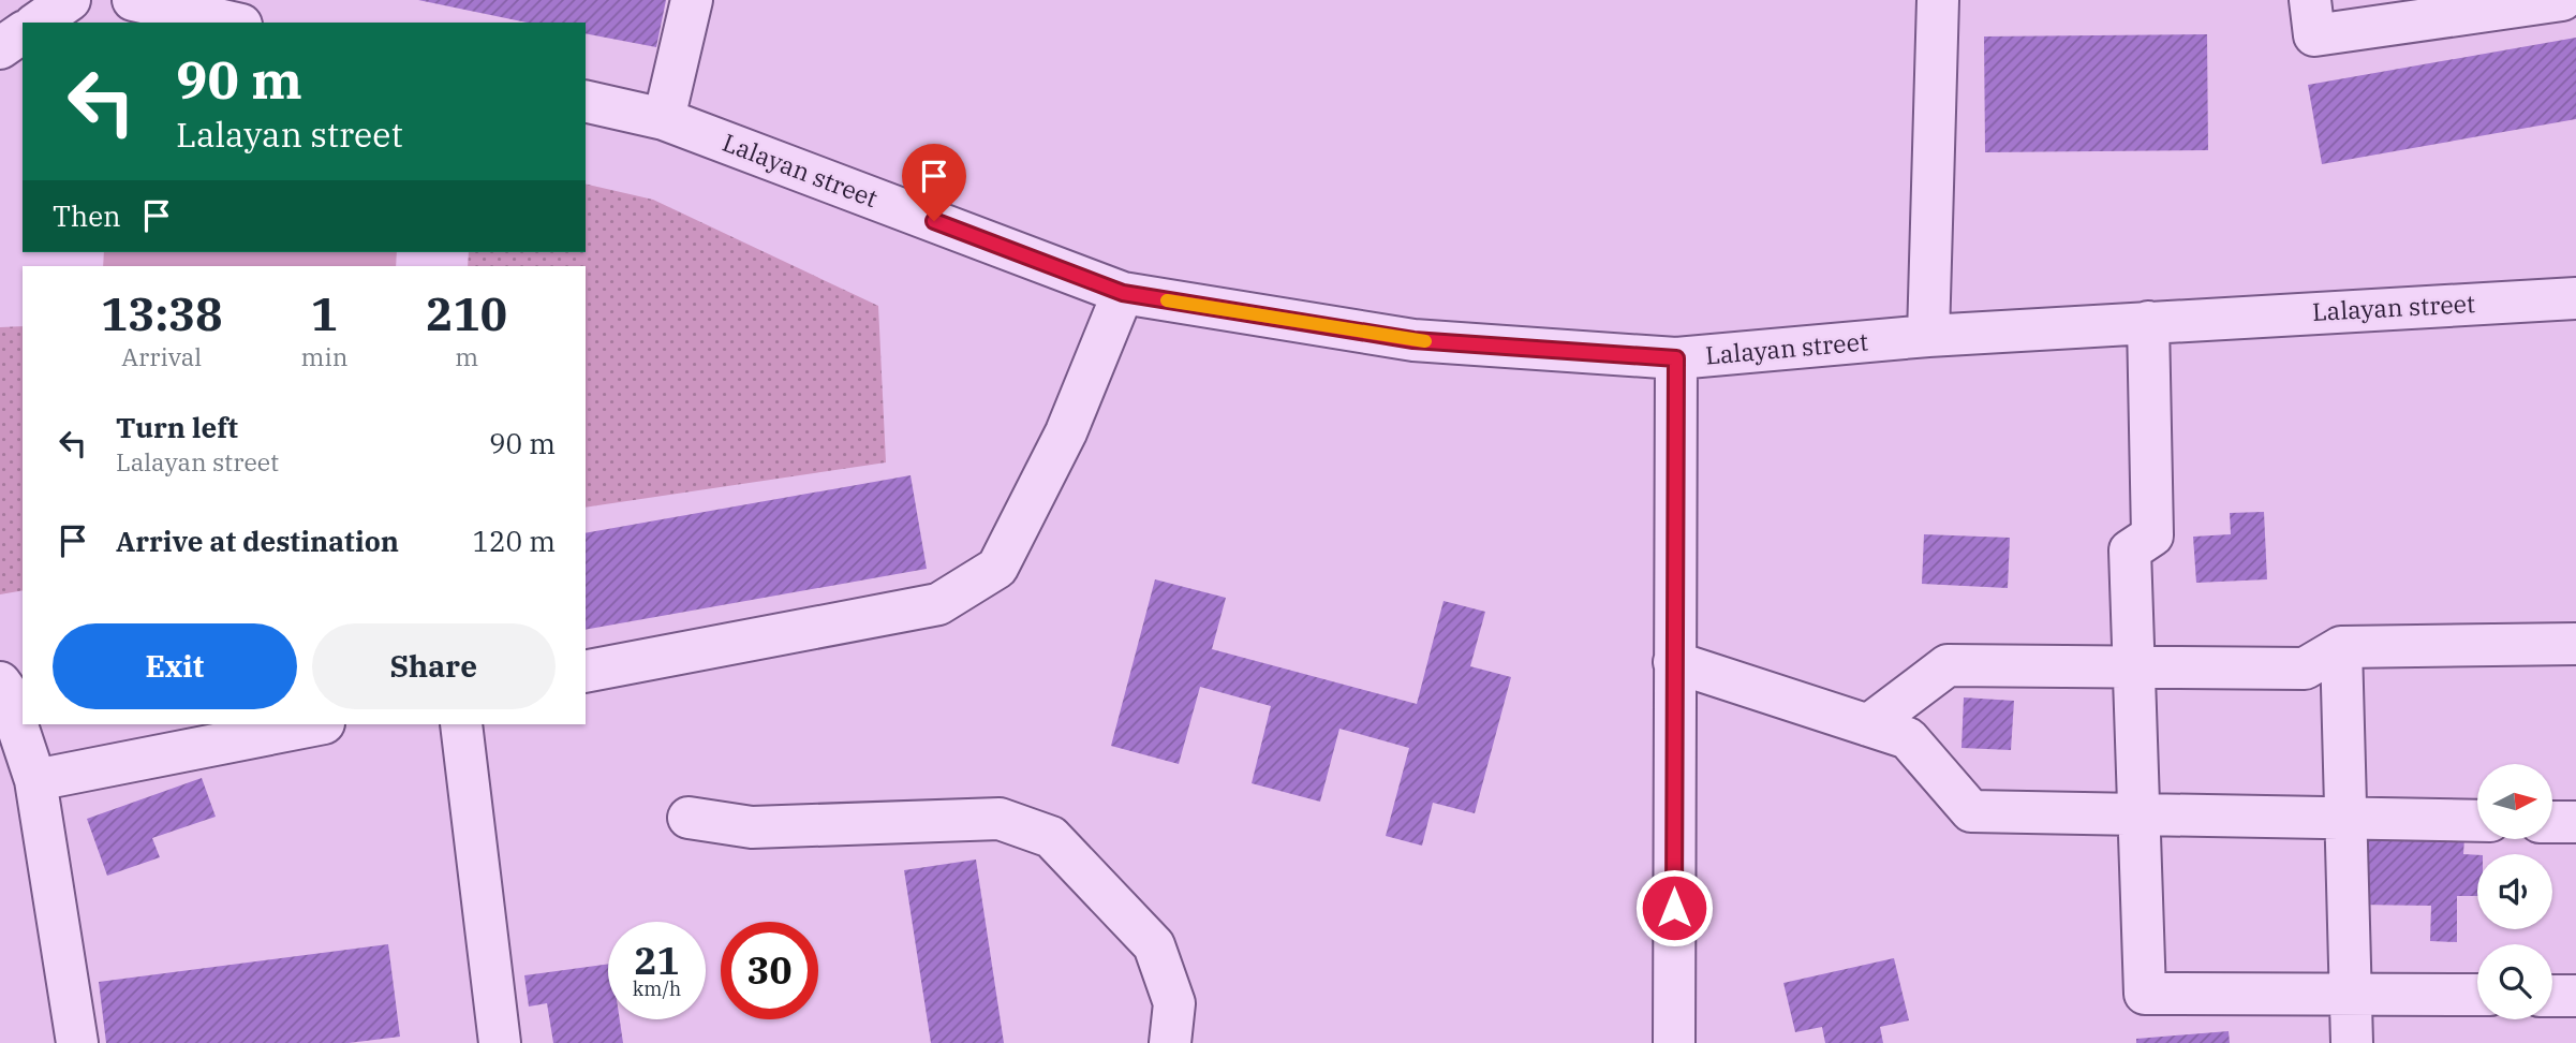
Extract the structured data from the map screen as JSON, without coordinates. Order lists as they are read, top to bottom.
{
  "streets": {
    "street": ["Lalayan street"]
  },
  "north": "right",
  "page": {
    "turn": ["90 m", "Lalayan street"],
    "then": "Then",
    "eta": [
      "13:38",
      "Arrival",
      "1",
      "min",
      "210",
      "m"
    ],
    "list": [
      {
        "name": "Turn left",
        "note": "Lalayan street",
        "value": "90 m"
      },
      {
        "name": "Arrive at destination",
        "value": "120 m"
      }
    ],
    "buttons": ["Exit", "Share"],
    "speed": "21 km/h",
    "limit": "30"
  }
}
